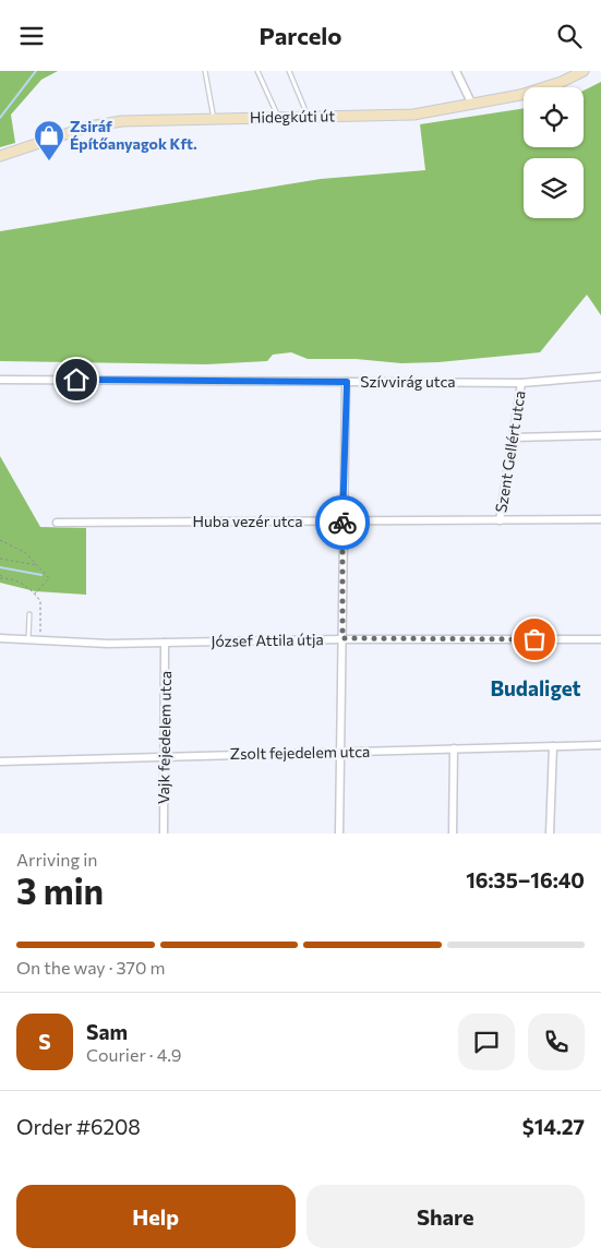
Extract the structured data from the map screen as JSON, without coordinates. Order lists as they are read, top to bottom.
{
  "streets": {
    "main road": ["Hidegkúti út"],
    "street": [
      "Szívvirág utca",
      "Szent Gellért utca",
      "Huba vezér utca",
      "József Attila útja",
      "Vajk fejedelem utca",
      "Zsolt fejedelem utca"
    ]
  },
  "crossings": [
    ["Szívvirág utca", "Szent Gellért utca"],
    ["Szent Gellért utca", "Huba vezér utca"],
    ["József Attila útja", "Vajk fejedelem utca"],
    ["Vajk fejedelem utca", "Zsolt fejedelem utca"]
  ],
  "districts": ["Budaliget"],
  "places": {
    "shop": ["Zsiráf Építőanyagok Kft."]
  },
  "page": {
    "header": "Parcelo",
    "heading": ["3 min", "Arriving in", "16:35–16:40"],
    "panel": [
      "Sam",
      "Courier · 4.9",
      "Order #6208",
      "$14.27"
    ],
    "bar": "On the way · 370 m",
    "round": "S",
    "buttons": ["Help", "Share"]
  }
}
